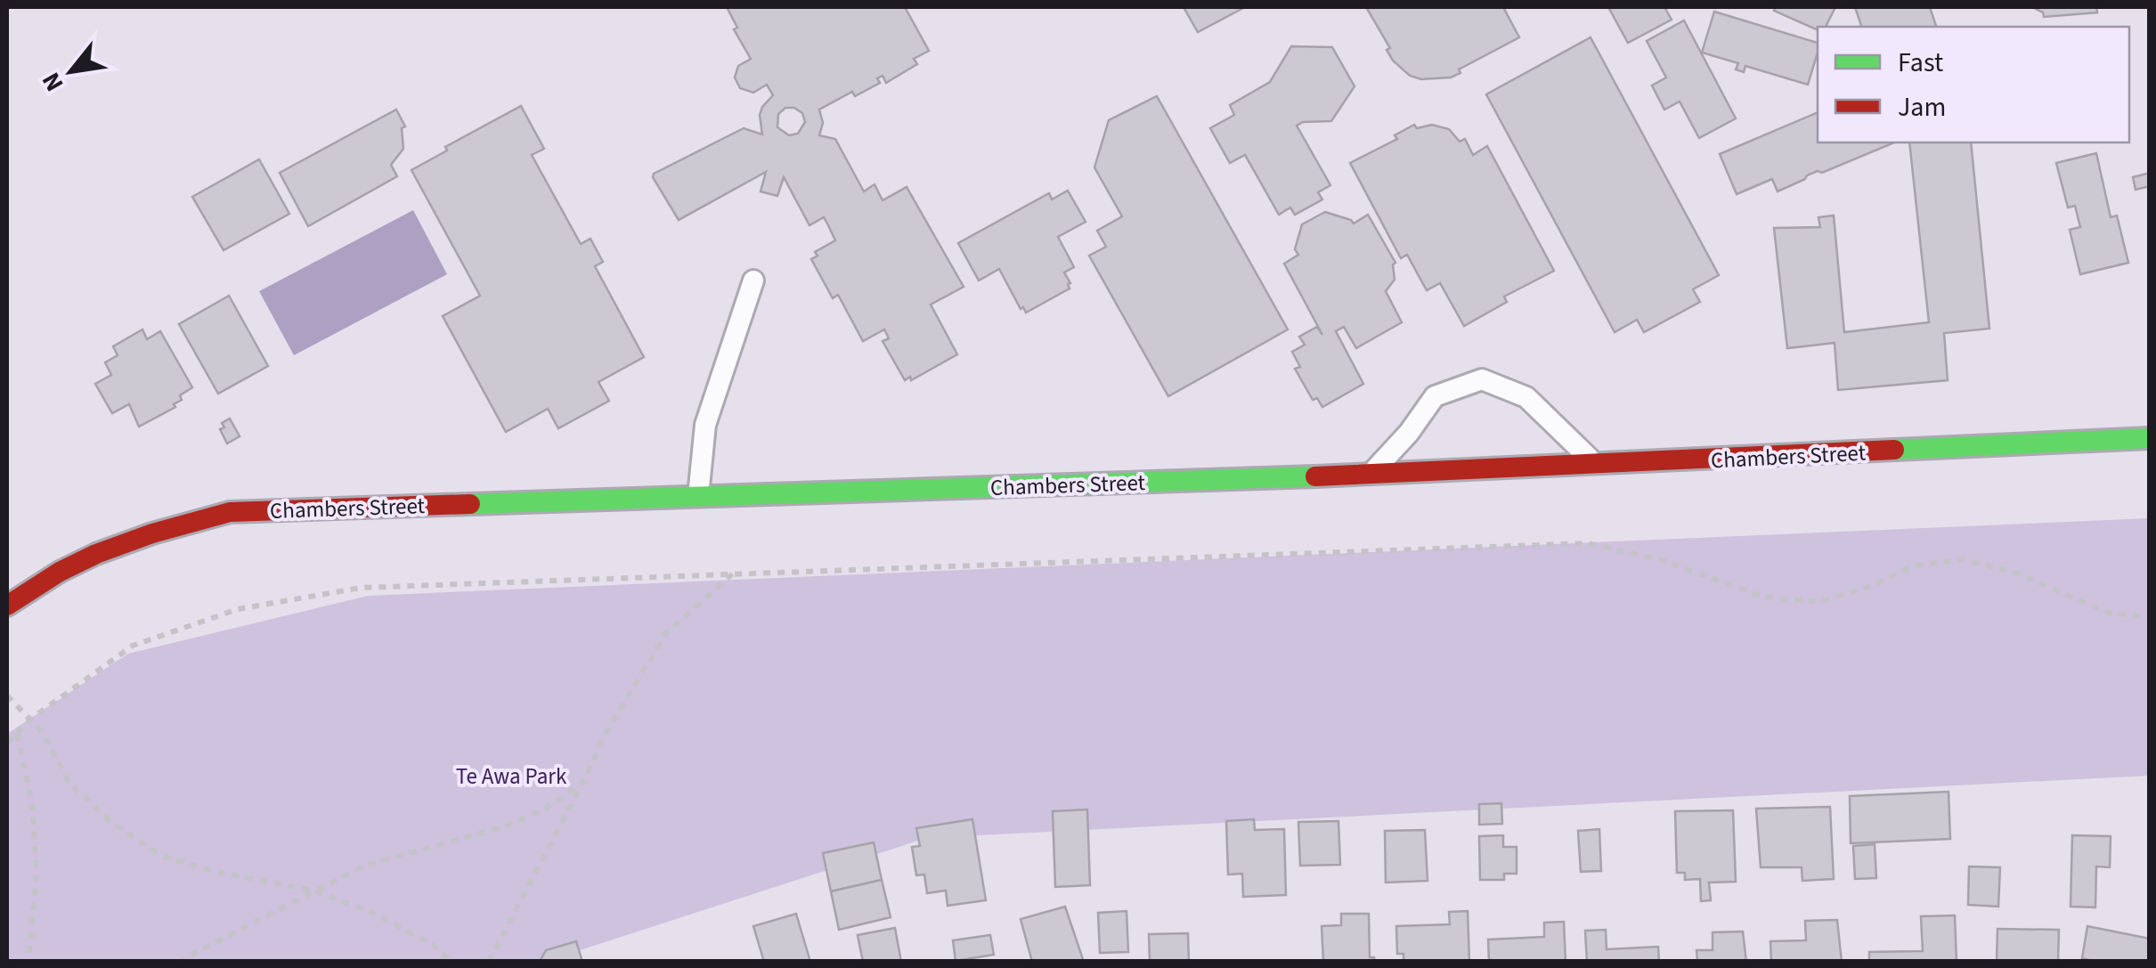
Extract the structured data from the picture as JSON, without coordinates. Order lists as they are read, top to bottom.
{
  "streets": {
    "main road": ["Chambers Street"]
  },
  "parks": ["Te Awa Park"],
  "legend": ["Fast", "Jam"],
  "north": "bottom left"
}
